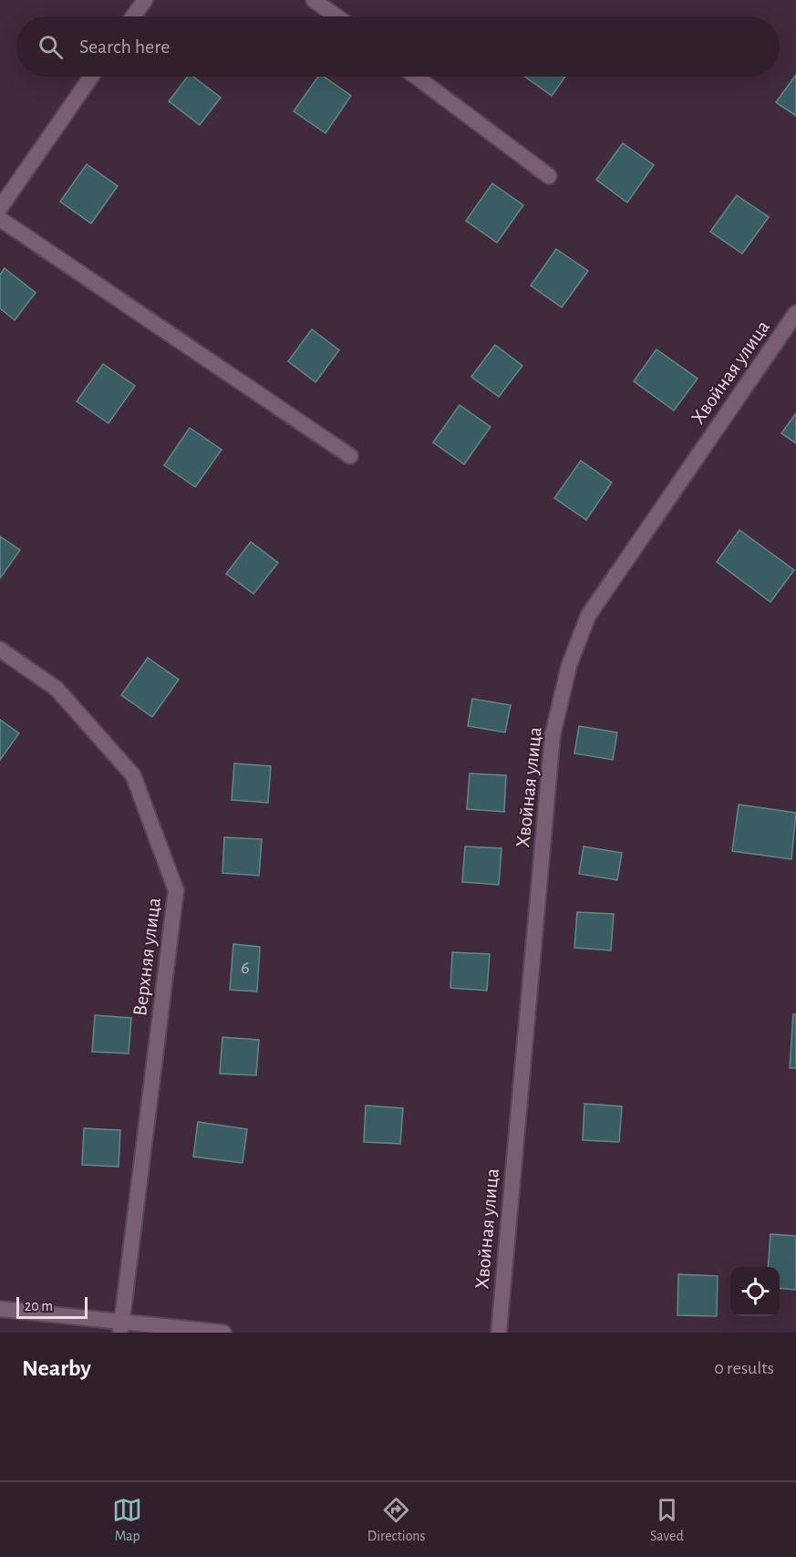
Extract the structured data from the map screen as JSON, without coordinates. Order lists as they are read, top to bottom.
{
  "streets": {
    "street": ["Хвойная улица", "Верхняя улица"]
  },
  "house_numbers": ["6"],
  "scale_bar": "20 m",
  "page": {
    "search": "Search here",
    "scale": "20 m",
    "heading": ["Nearby", "0 results"],
    "nav": ["Map", "Directions", "Saved"]
  }
}
